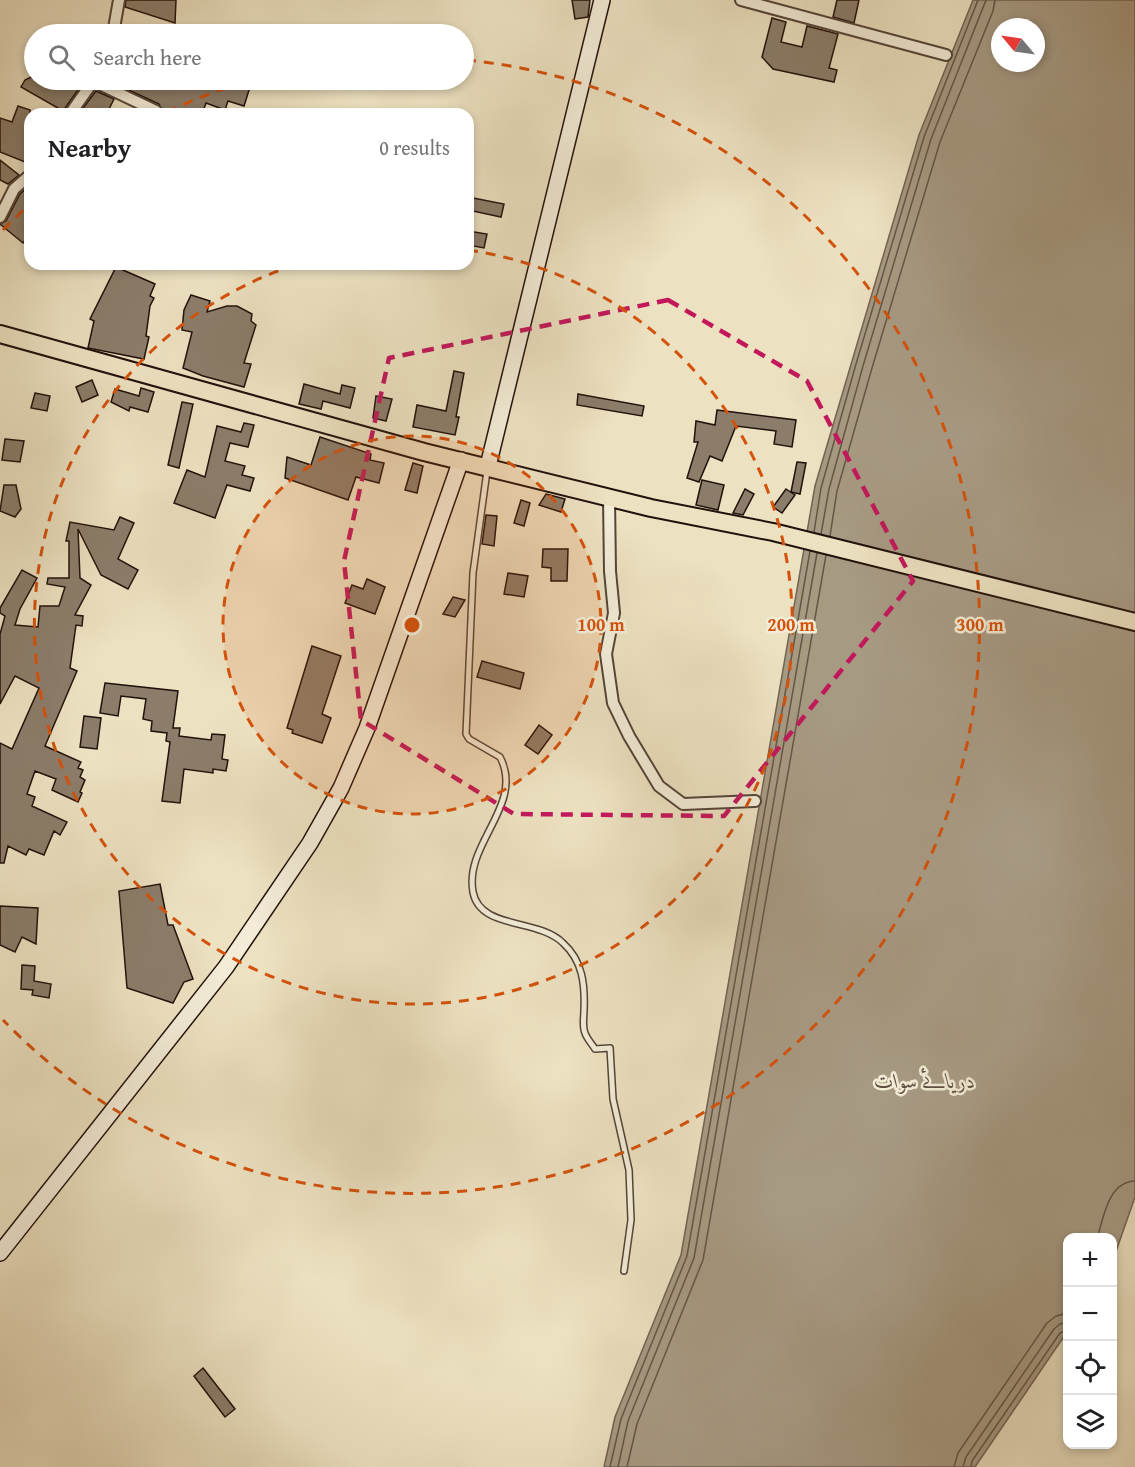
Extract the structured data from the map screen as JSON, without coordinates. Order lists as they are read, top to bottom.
{
  "water": ["دریائے سوات"],
  "north": "top left",
  "page": {
    "search": "Search here",
    "heading": ["Nearby", "0 results"],
    "map_buttons": ["+", "−"]
  },
  "rings": ["100 m", "200 m", "300 m"]
}
